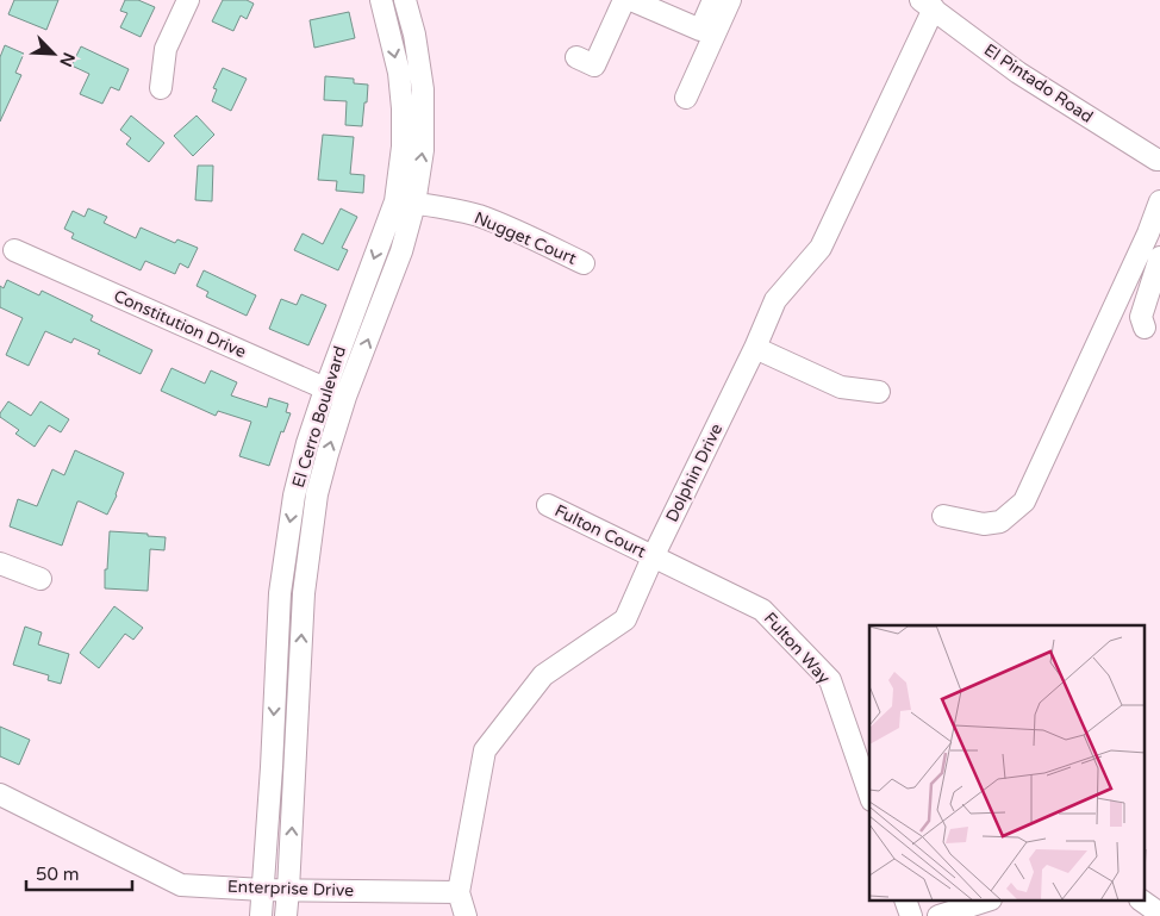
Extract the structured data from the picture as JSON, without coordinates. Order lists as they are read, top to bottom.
{
  "streets": {
    "street": [
      "El Pintado Road",
      "Nugget Court",
      "Constitution Drive",
      "El Cerro Boulevard",
      "Dolphin Drive",
      "Fulton Court",
      "Fulton Way",
      "Enterprise Drive"
    ]
  },
  "crossings": [
    ["El Pintado Road", "Dolphin Drive"],
    ["Nugget Court", "El Cerro Boulevard"],
    ["Constitution Drive", "El Cerro Boulevard"],
    ["El Cerro Boulevard", "Enterprise Drive"],
    ["Dolphin Drive", "Fulton Court"],
    ["Dolphin Drive", "Fulton Way"],
    ["Dolphin Drive", "Enterprise Drive"],
    ["Fulton Court", "Fulton Way"]
  ],
  "scale_bar": "50 m",
  "north": "bottom right"
}
